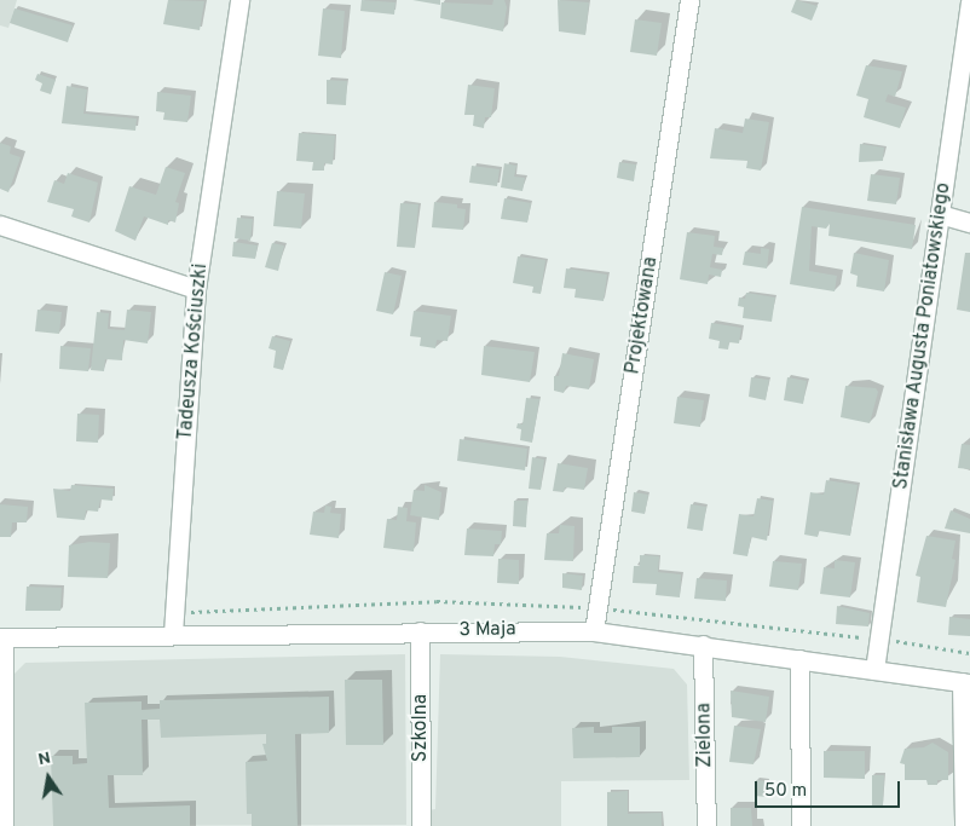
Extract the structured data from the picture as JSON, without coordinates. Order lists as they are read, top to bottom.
{
  "streets": {
    "street": [
      "Projektowana",
      "Stanisława Augusta Poniatowskiego",
      "Tadeusza Kościuszki",
      "3 Maja",
      "Szkolna",
      "Zielona"
    ]
  },
  "crossings": [
    ["Projektowana", "3 Maja"],
    ["Stanisława Augusta Poniatowskiego", "3 Maja"],
    ["Tadeusza Kościuszki", "3 Maja"],
    ["3 Maja", "Szkolna"],
    ["3 Maja", "Zielona"]
  ],
  "scale_bar": "50 m",
  "north": "top"
}
